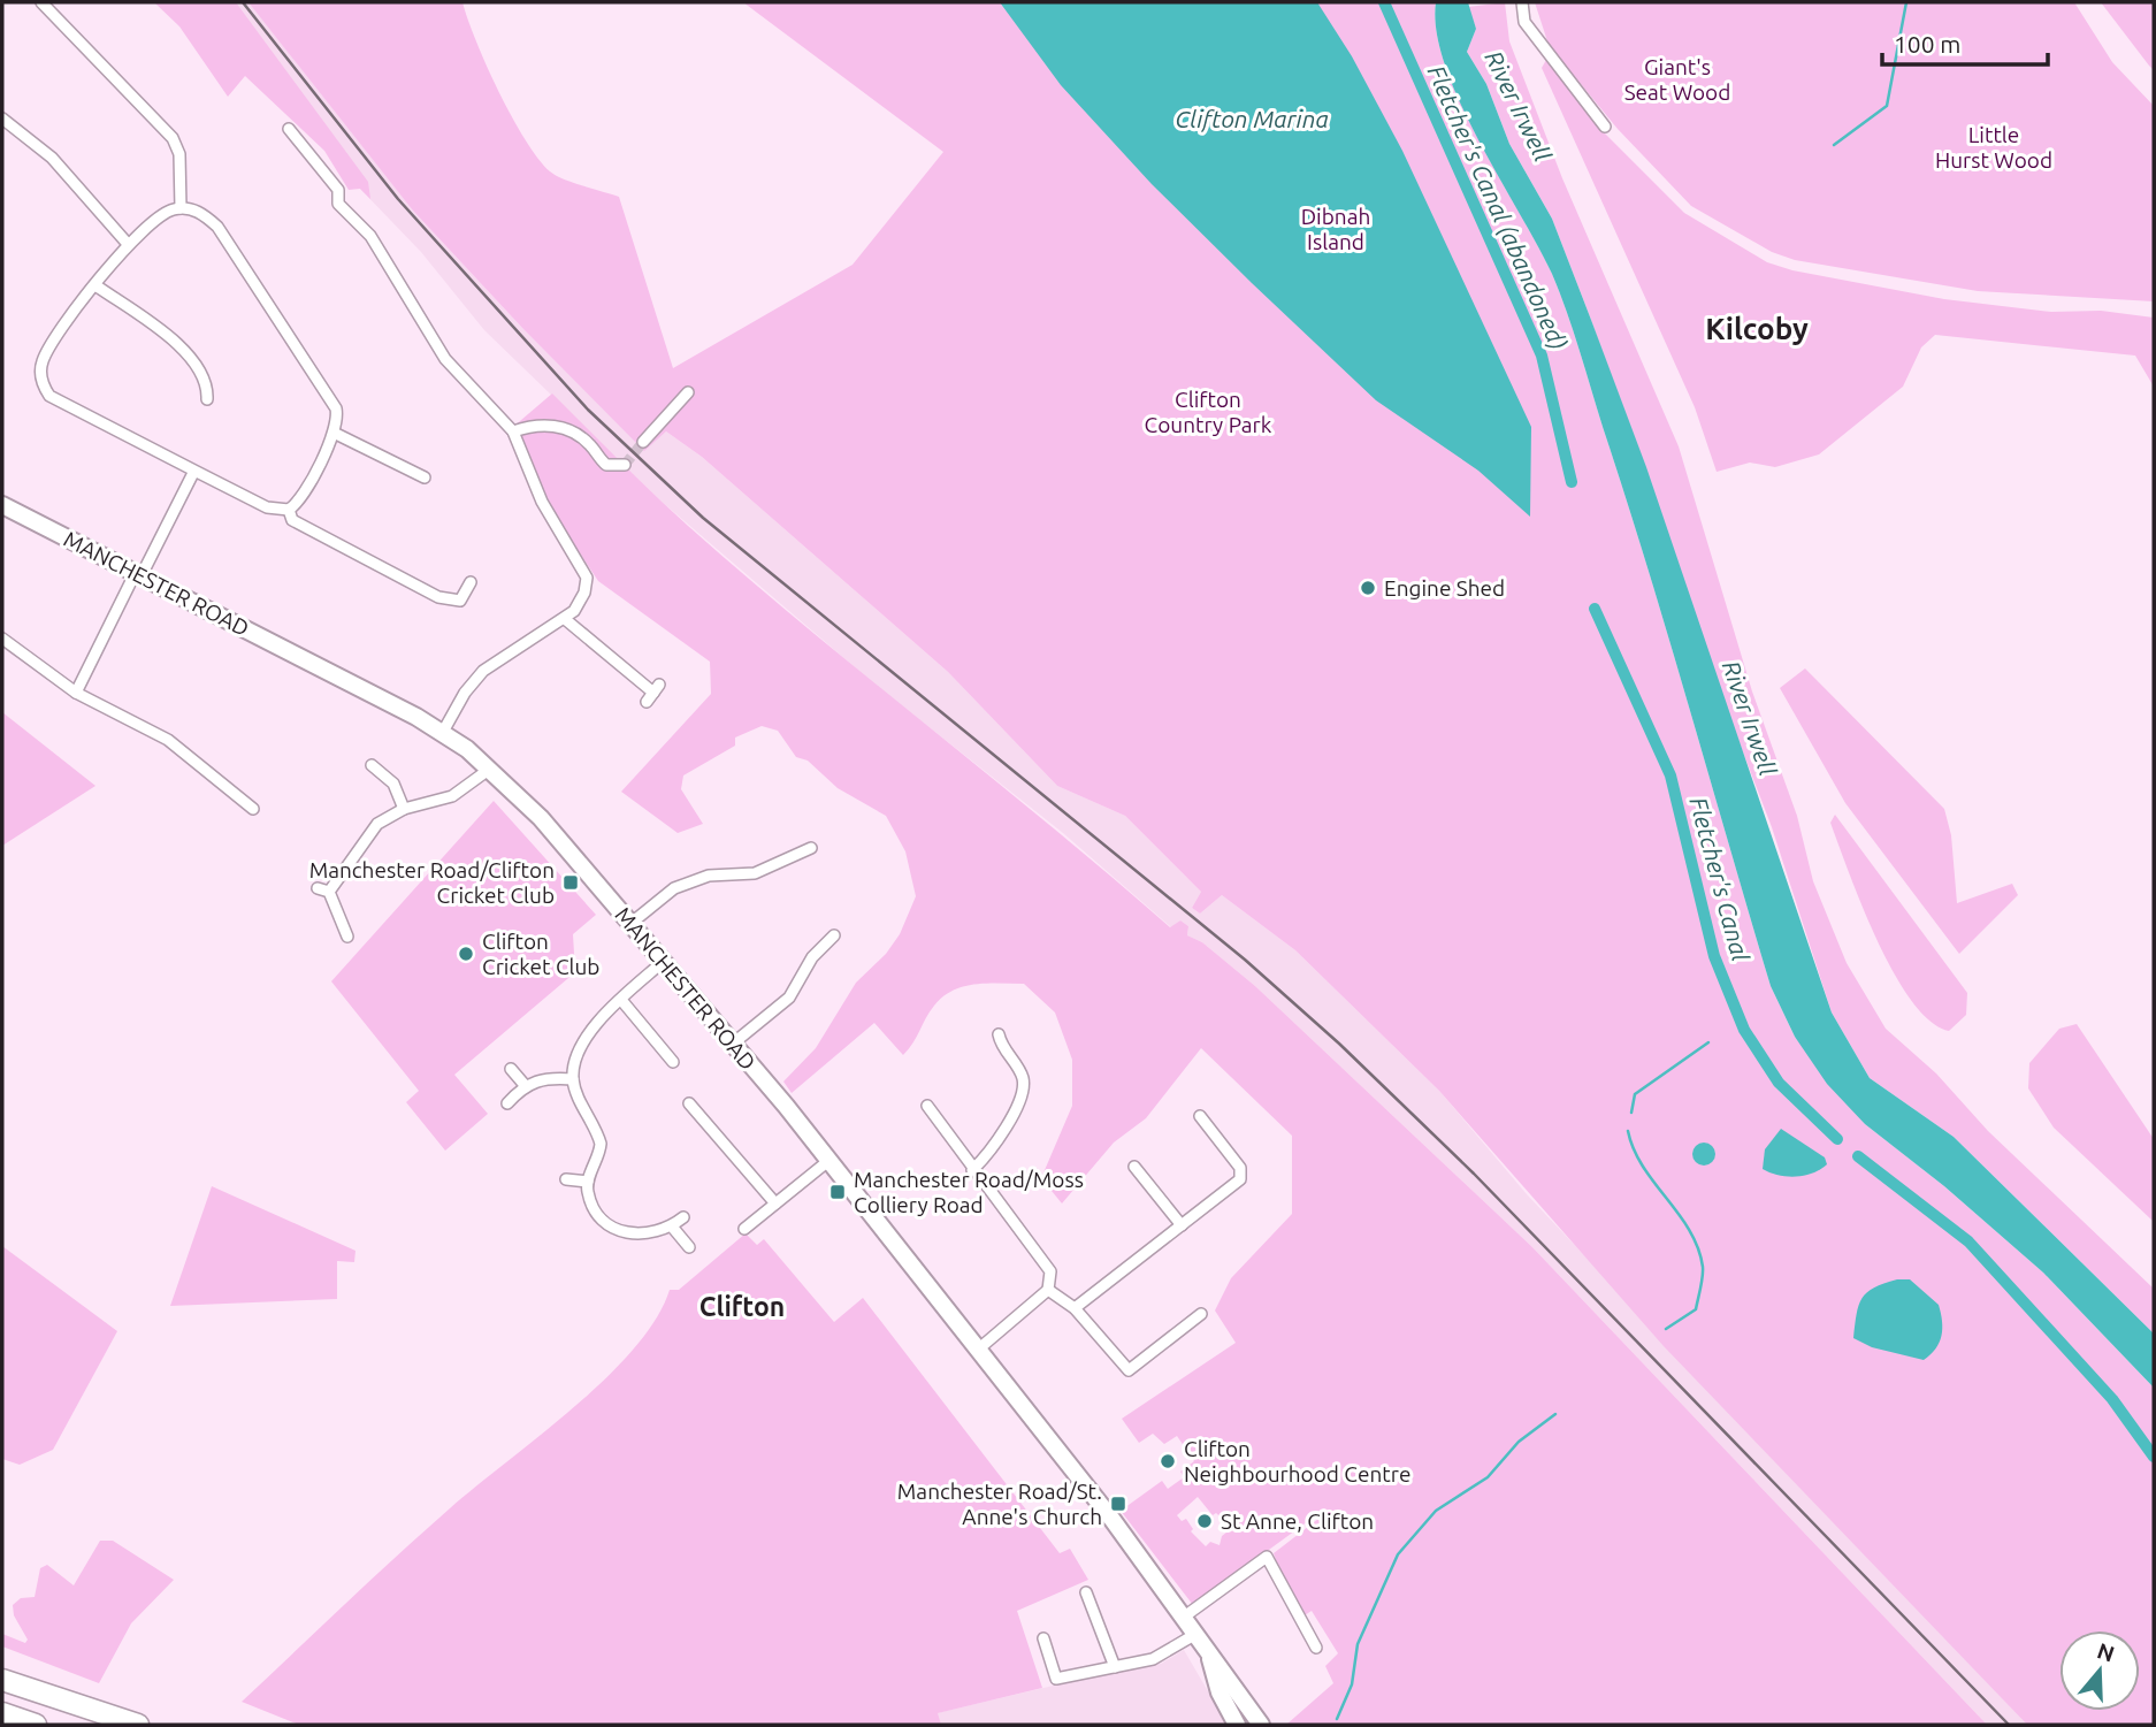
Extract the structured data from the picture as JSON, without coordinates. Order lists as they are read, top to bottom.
{
  "streets": {
    "main road": ["MANCHESTER ROAD"]
  },
  "districts": ["Kilcoby", "Clifton"],
  "water": [
    "River Irwell",
    "Clifton Marina",
    "Fletcher's Canal (abandoned)",
    "Fletcher's Canal"
  ],
  "parks": [
    "Giant's Seat Wood",
    "Little Hurst Wood",
    "Dibnah Island",
    "Clifton Country Park"
  ],
  "places": {
    "other": [
      "Engine Shed",
      "Clifton Cricket Club",
      "Clifton Neighbourhood Centre",
      "St Anne, Clifton"
    ],
    "transit": ["Manchester Road/Clifton Cricket Club", "Manchester Road/Moss Colliery Road", "Manchester Road/St. Anne's Church"]
  },
  "scale_bar": "100 m",
  "north": "top"
}
